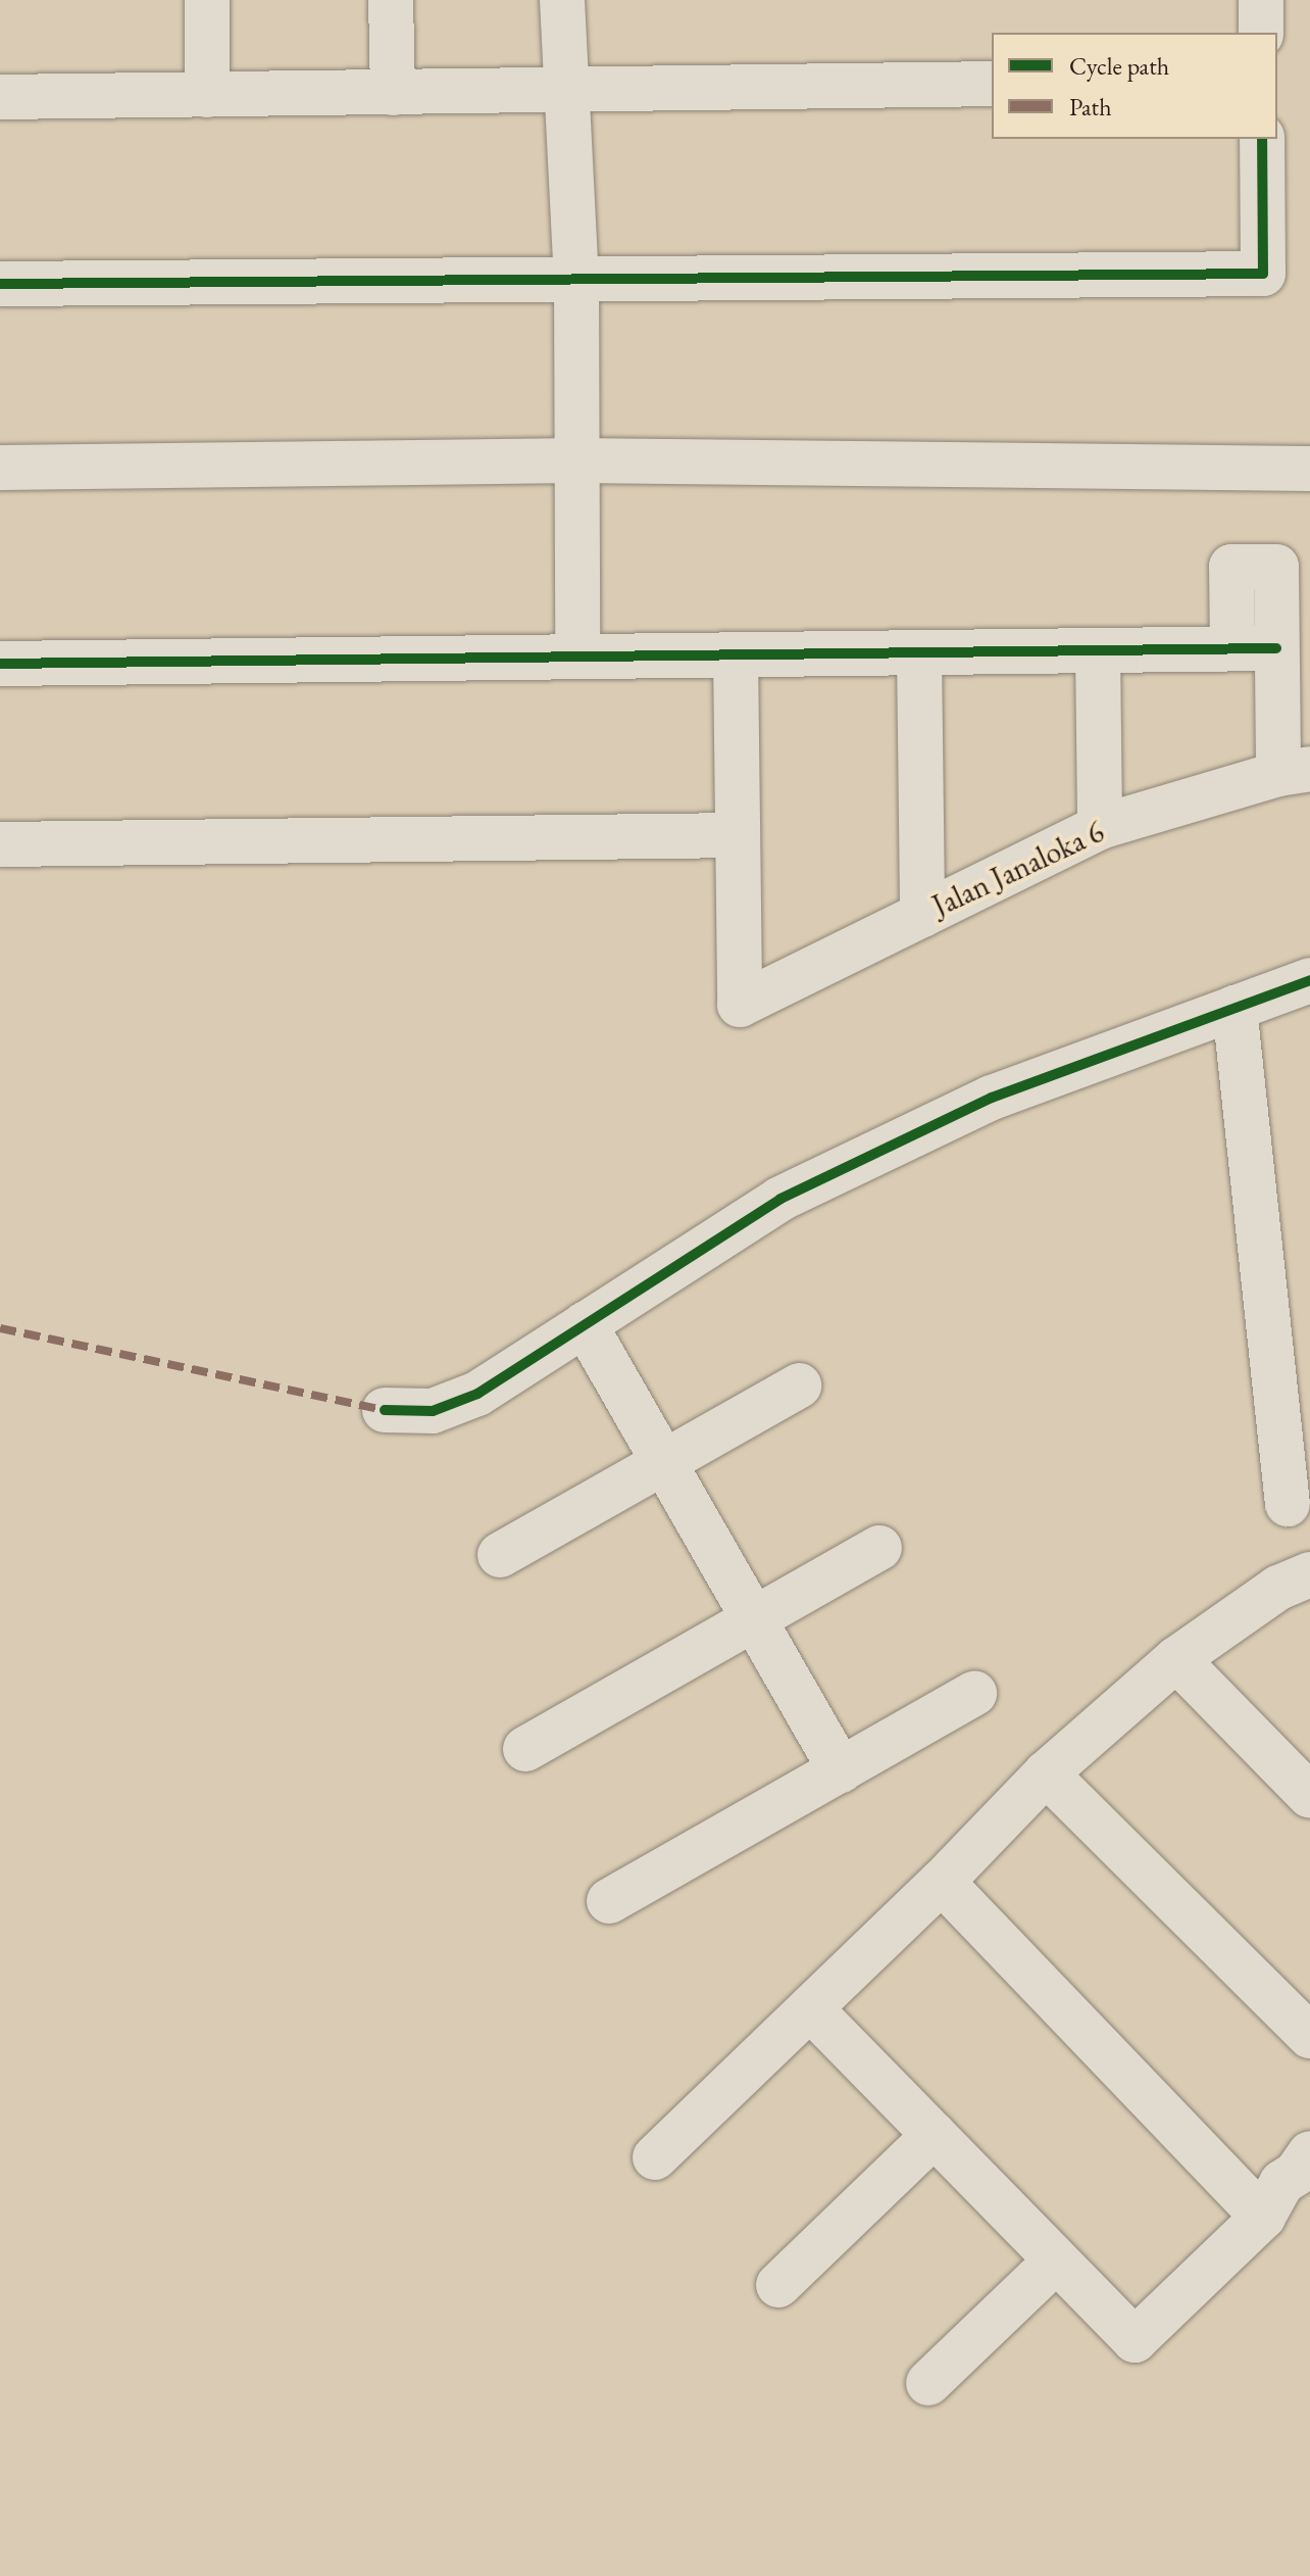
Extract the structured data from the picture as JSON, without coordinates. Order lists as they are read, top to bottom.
{
  "streets": {
    "street": ["Jalan Janaloka 6"]
  },
  "legend": ["Cycle path", "Path"]
}
